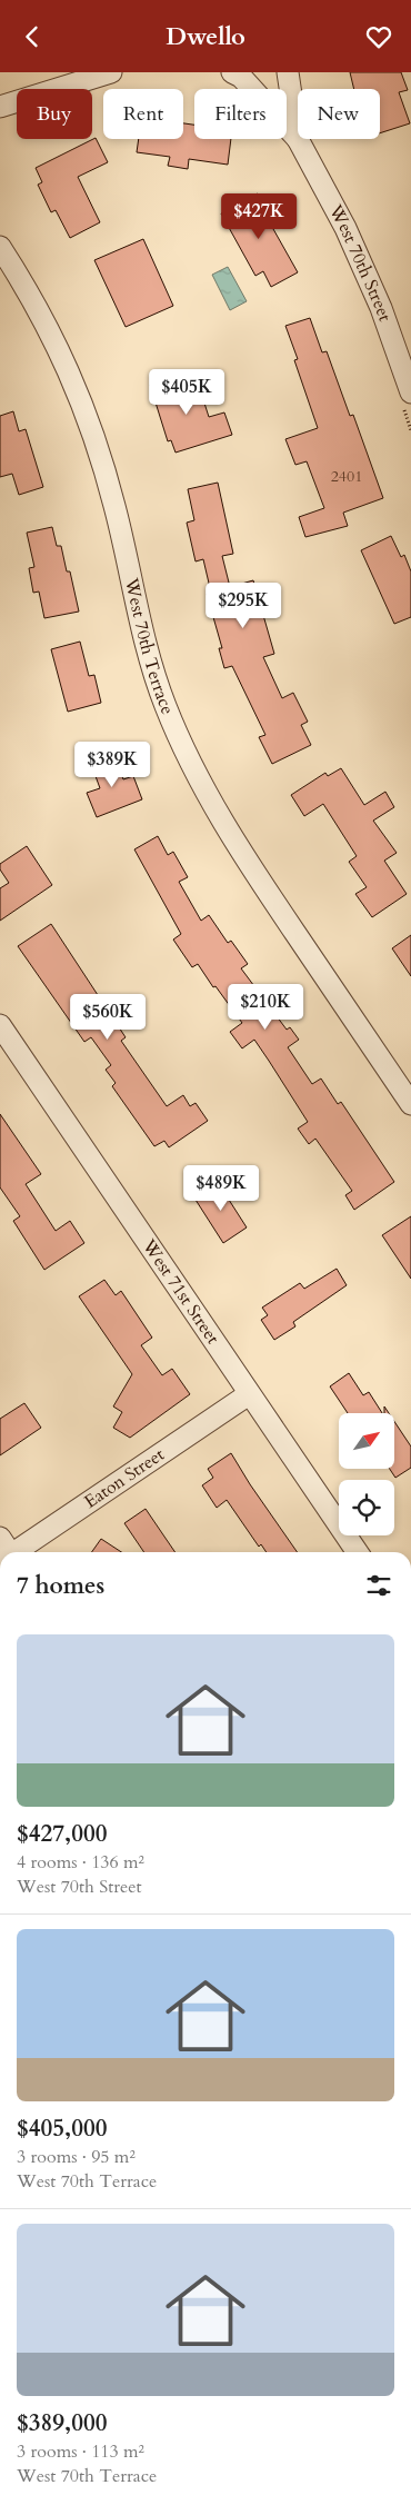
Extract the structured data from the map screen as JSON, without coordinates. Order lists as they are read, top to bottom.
{
  "streets": {
    "street": [
      "West 70th Street",
      "West 70th Terrace",
      "West 71st Street",
      "Eaton Street"
    ]
  },
  "crossings": [
    ["West 71st Street", "Eaton Street"]
  ],
  "house_numbers": ["2401"],
  "north": "top right",
  "page": {
    "header": "Dwello",
    "chip": [
      "Buy",
      "Rent",
      "Filters",
      "New"
    ],
    "price": [
      "$427K",
      "$405K",
      "$295K",
      "$389K",
      "$210K",
      "$560K",
      "$489K"
    ],
    "heading": "7 homes",
    "list": [
      {
        "name": "$427,000",
        "note": "4 rooms · 136 m² · West 70th Street"
      },
      {
        "name": "$405,000",
        "note": "3 rooms · 95 m² · West 70th Terrace"
      },
      {
        "name": "$389,000",
        "note": "3 rooms · 113 m² · West 70th Terrace"
      }
    ]
  }
}
